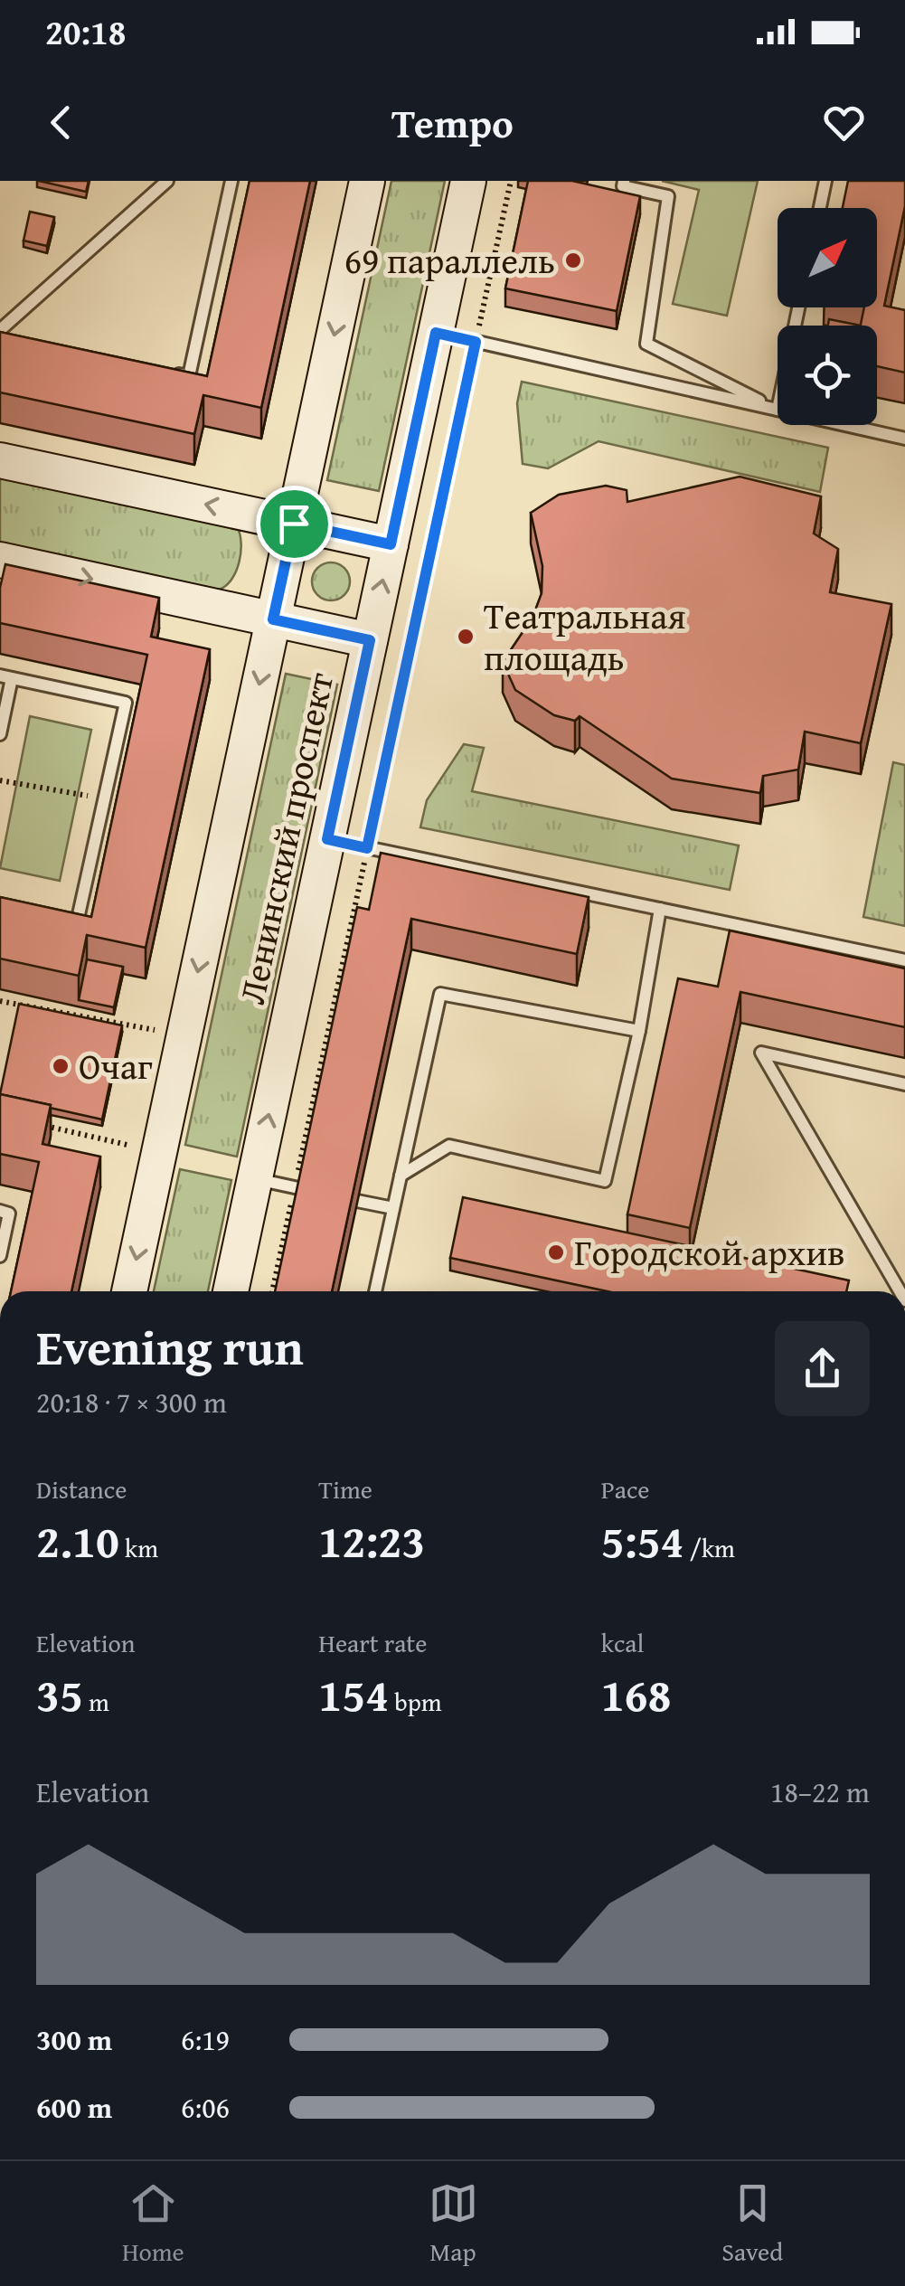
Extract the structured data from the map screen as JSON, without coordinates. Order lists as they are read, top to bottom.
{
  "streets": {
    "main road": ["Ленинский проспект"]
  },
  "places": [
    "69 параллель",
    "Театральная площадь",
    "Очаг",
    "Городской архив"
  ],
  "north": "top right",
  "page": {
    "status": "20:18",
    "header": "Tempo",
    "heading": ["Evening run", "20:18 · 7 × 300 m"],
    "stats": [
      ["Distance", "2.10 km"],
      ["Time", "12:23"],
      ["Pace", "5:54 /km"],
      ["Elevation", "35 m"],
      ["Heart rate", "154 bpm"],
      ["kcal", "168"]
    ],
    "chart": ["Elevation", "18–22 m"],
    "list": [
      {
        "name": "300 m",
        "note": "6:19"
      },
      {
        "name": "600 m",
        "note": "6:06"
      }
    ],
    "tabs": ["Home", "Map", "Saved"]
  }
}
